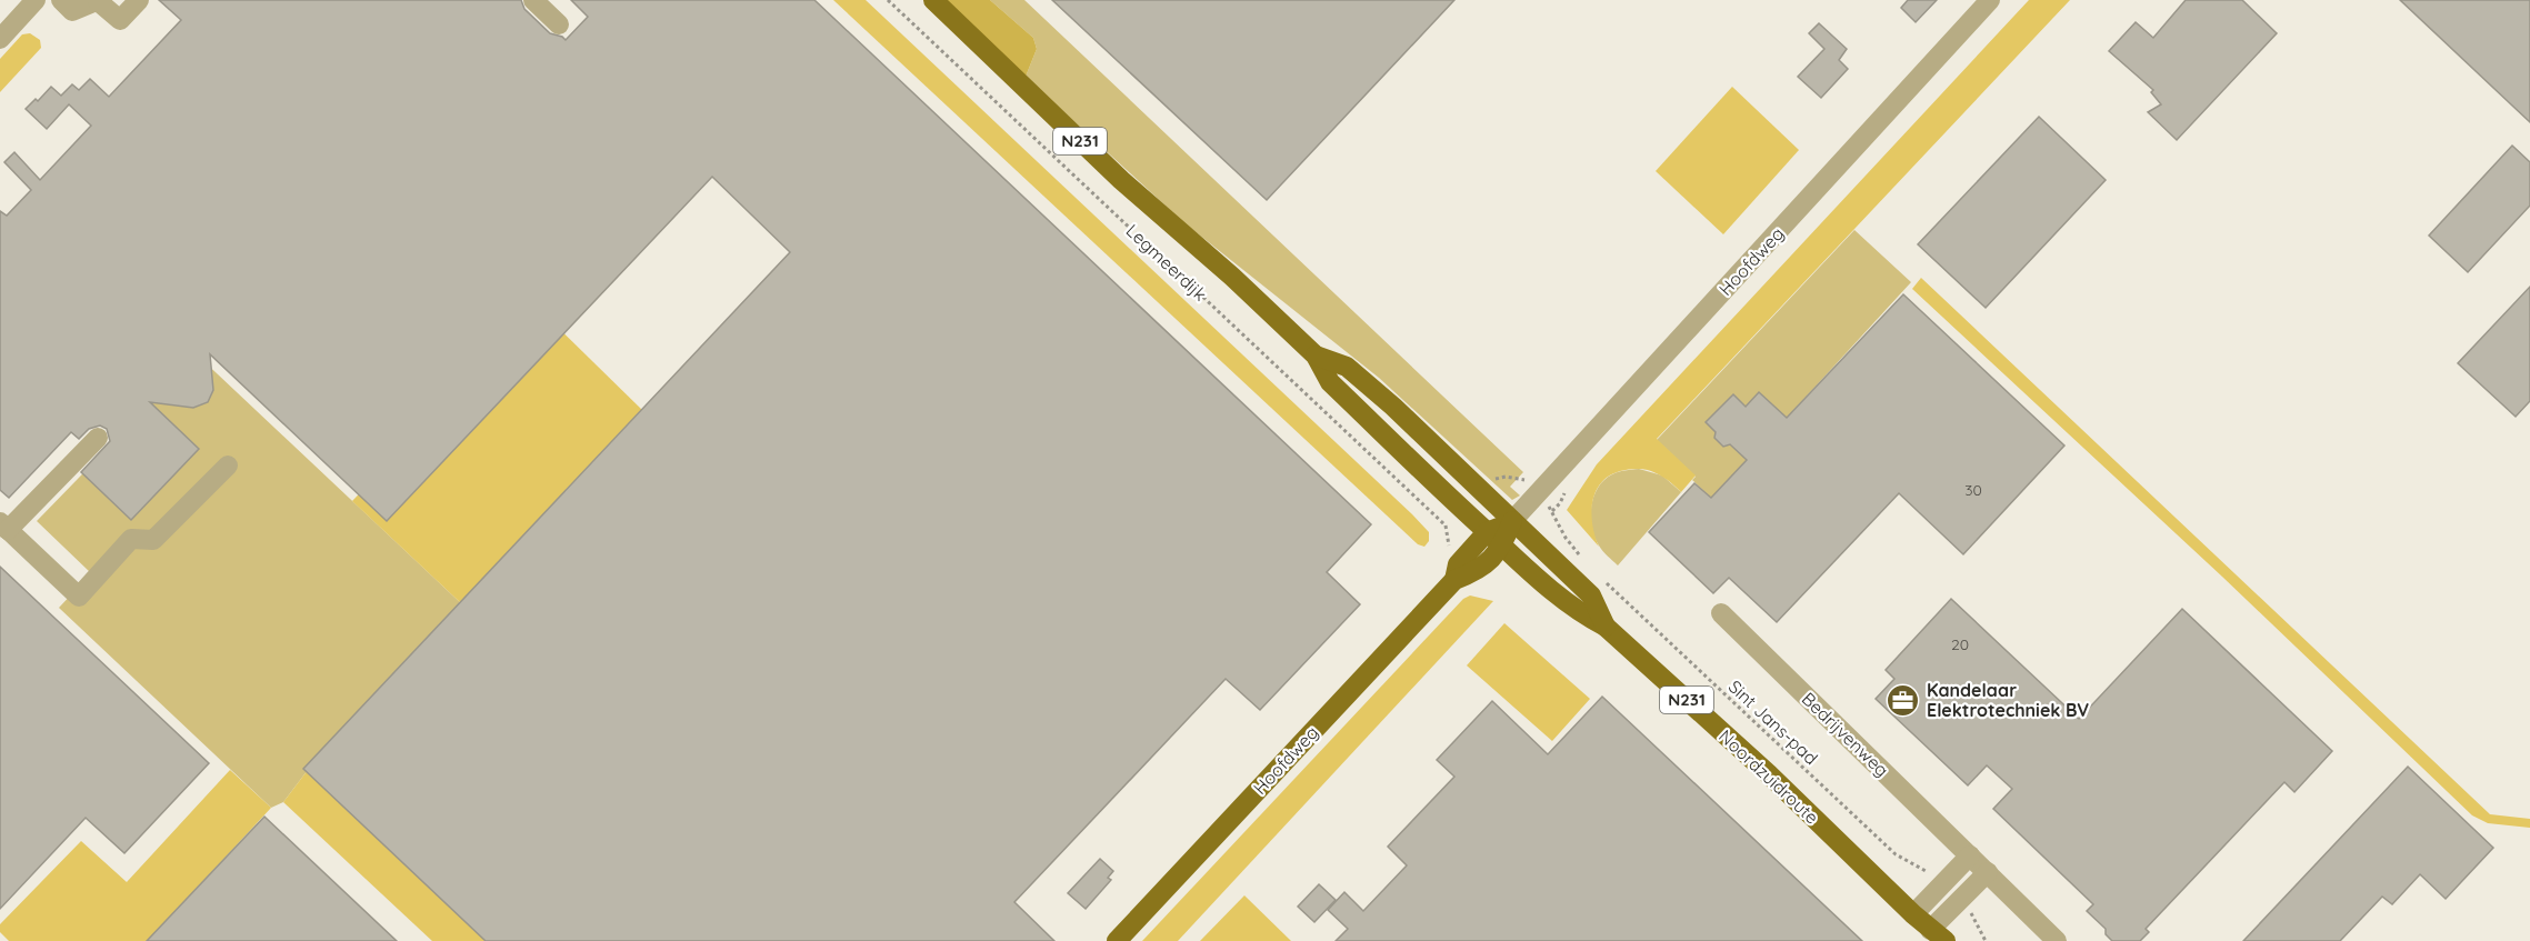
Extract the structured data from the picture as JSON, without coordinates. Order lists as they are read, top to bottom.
{
  "streets": {
    "main road": [
      "N231",
      "Hoofdweg",
      "Legmeerdijk",
      "Noordzuidroute"
    ],
    "street": ["Bedrijvenweg"],
    "path": ["Sint Jans-pad"]
  },
  "crossings": [
    ["Hoofdweg", "Legmeerdijk"],
    ["Hoofdweg", "Noordzuidroute"],
    ["Legmeerdijk", "Noordzuidroute"]
  ],
  "places": {
    "office": ["Kandelaar Elektrotechniek BV"]
  },
  "house_numbers": ["30", "20"]
}
